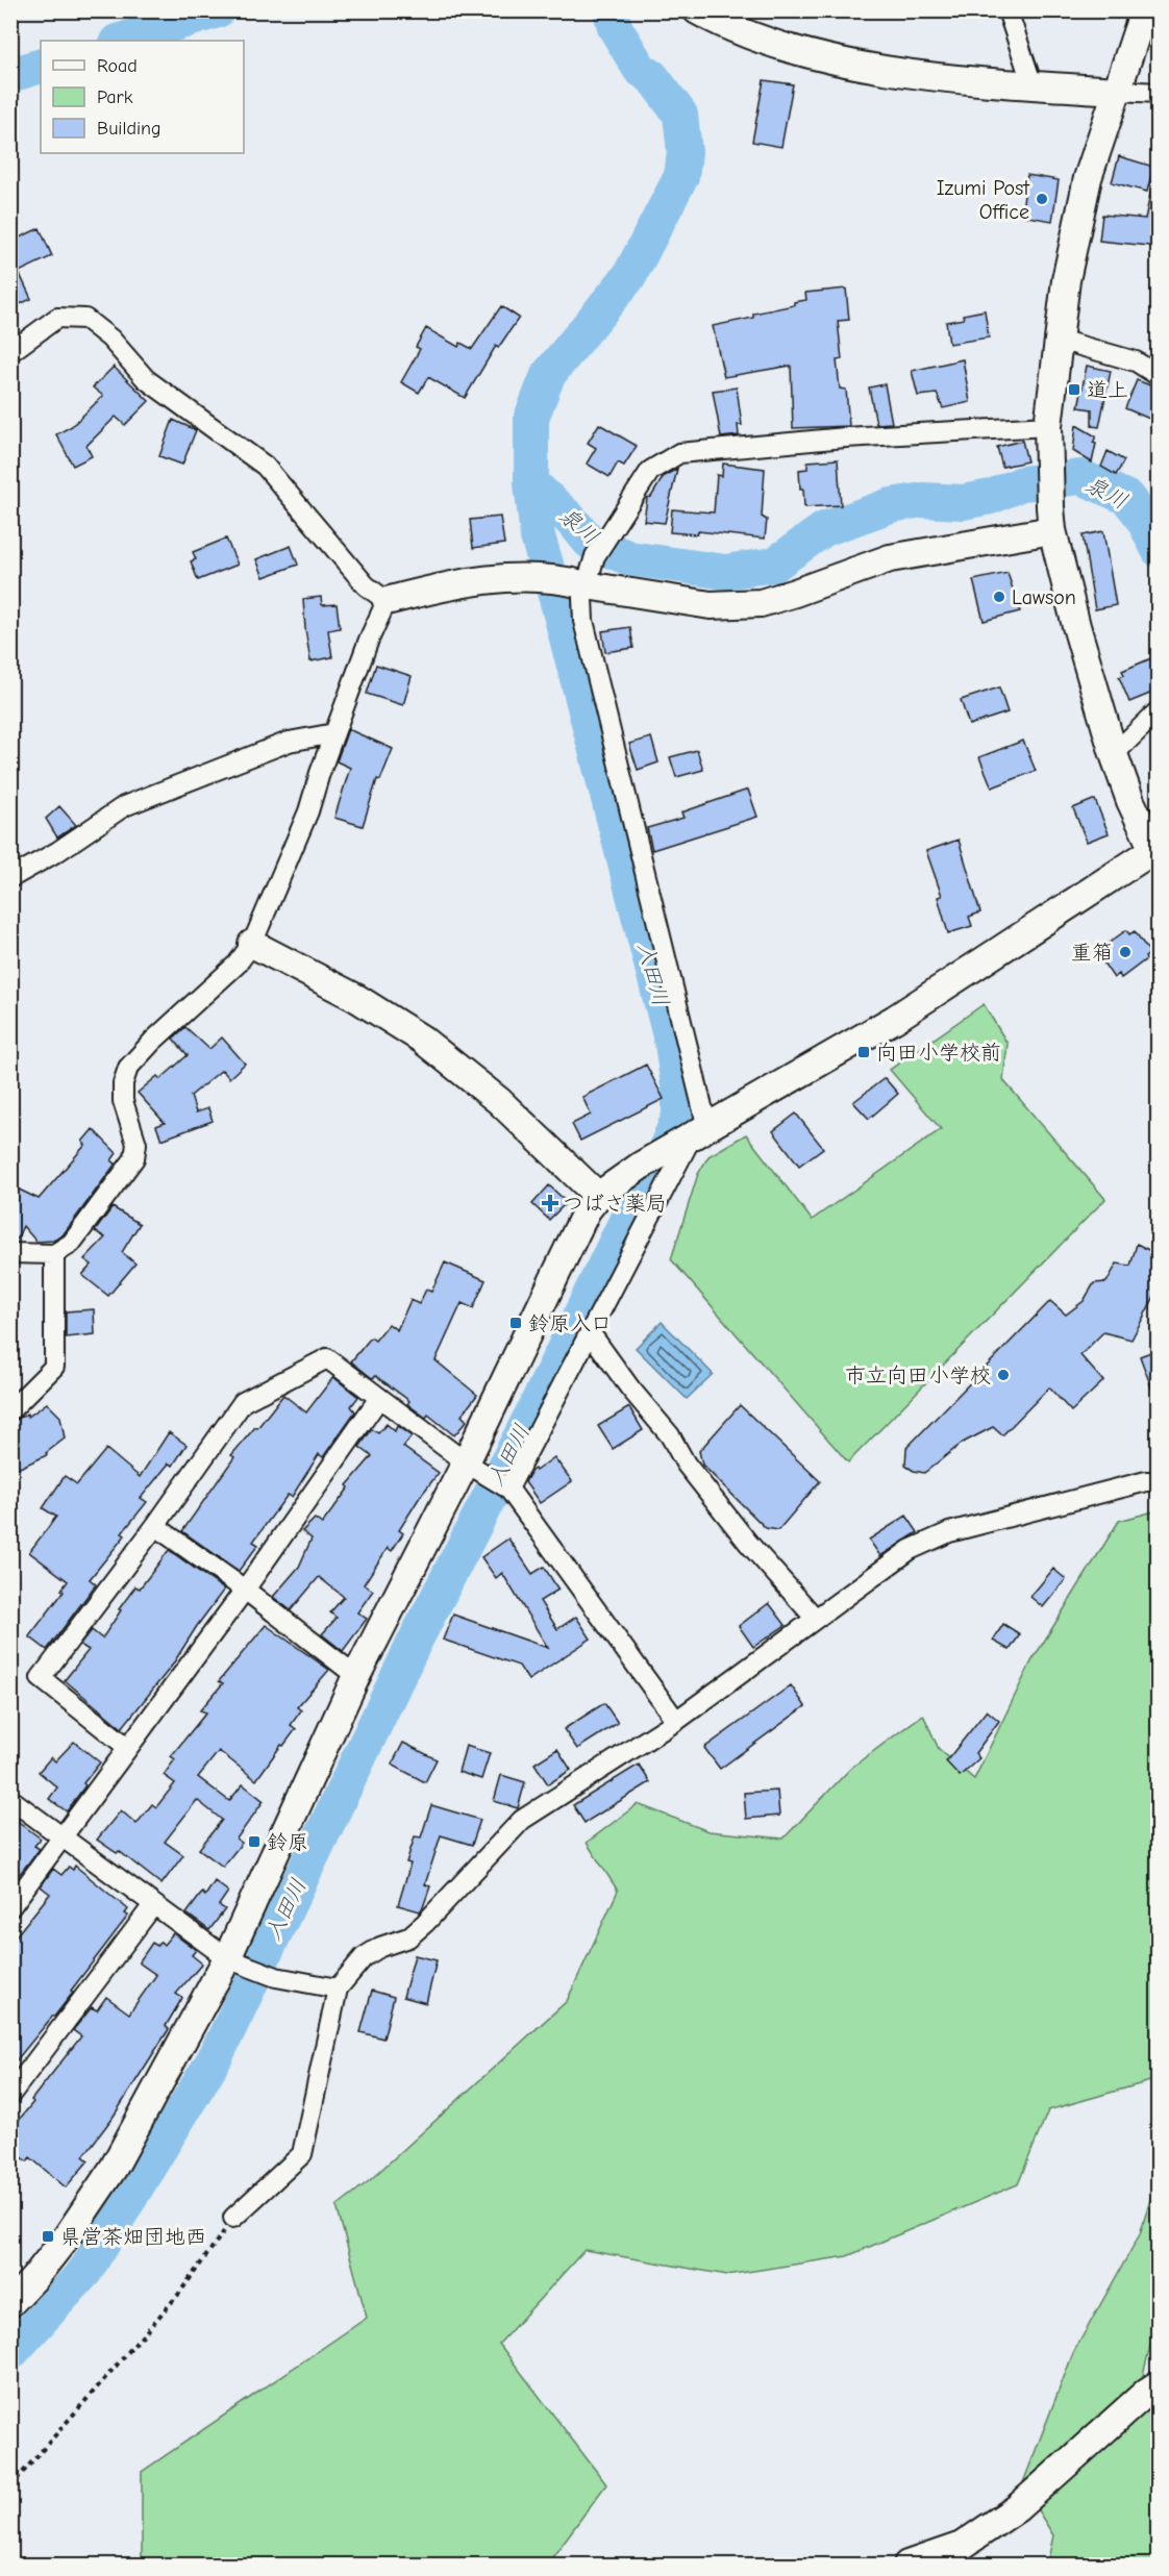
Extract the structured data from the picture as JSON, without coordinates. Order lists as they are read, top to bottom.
{
  "water": ["泉川", "入田川"],
  "places": {
    "other": [
      "Izumi Post Office",
      "Lawson",
      "重箱",
      "市立向田小学校"
    ],
    "transit": [
      "道上",
      "向田小学校前",
      "鈴原入口",
      "鈴原",
      "県営茶畑団地西"
    ],
    "health": ["つばさ薬局"]
  },
  "legend": ["Road", "Park", "Building"]
}
